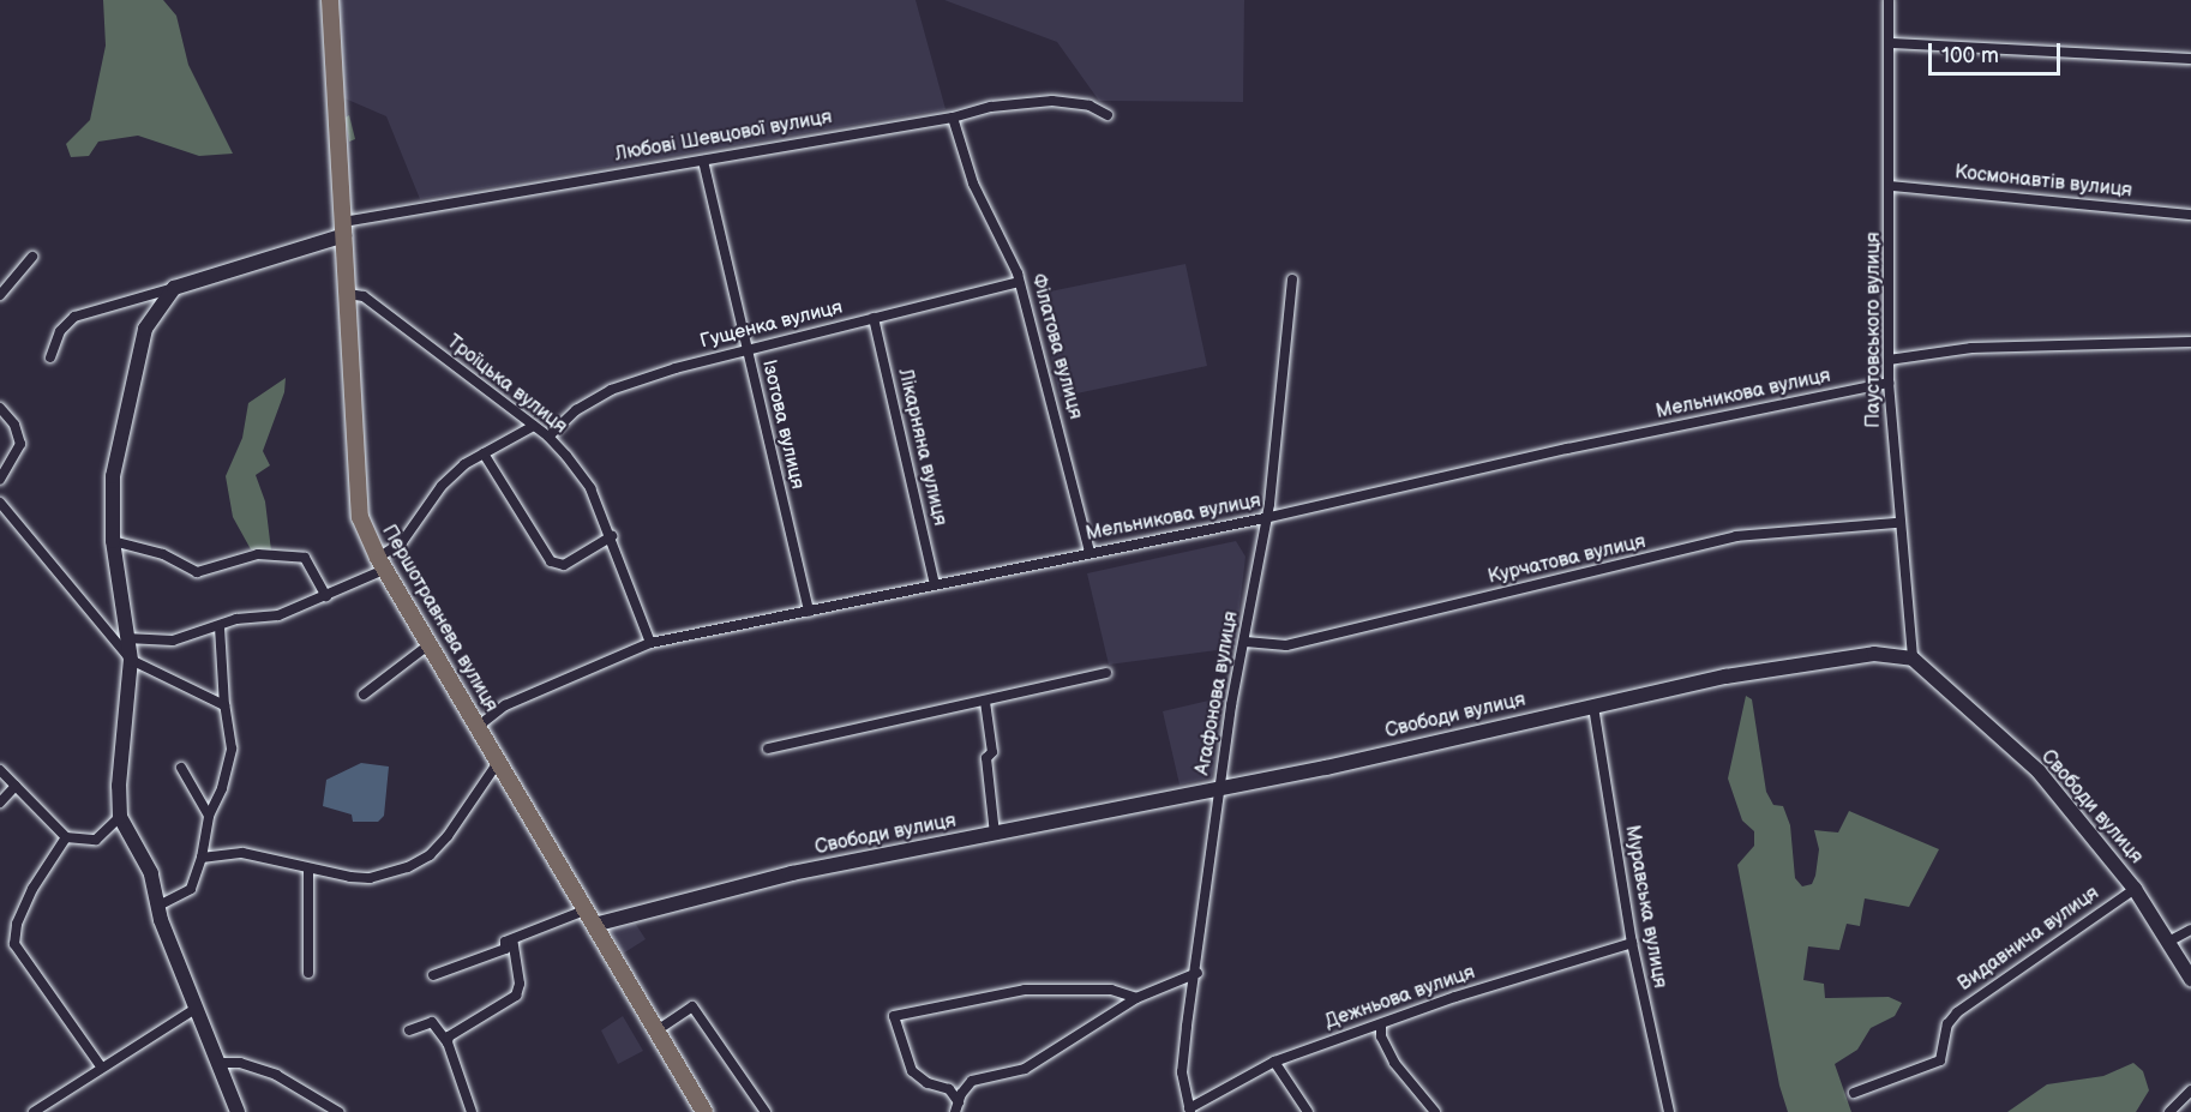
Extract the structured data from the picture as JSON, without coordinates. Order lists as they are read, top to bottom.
{
  "streets": {
    "main road": ["Першотравнева вулиця"],
    "street": [
      "Любові Шевцової вулиця",
      "Космонавтів вулиця",
      "Гущенка вулиця",
      "Паустовського вулиця",
      "Філатова вулиця",
      "Троїцька вулиця",
      "Мельникова вулиця",
      "Ізотова вулиця",
      "Лікарняна вулиця",
      "Курчатова вулиця",
      "Агафонова вулиця",
      "Свободи вулиця",
      "Муравська вулиця",
      "Видавнича вулиця",
      "Дежньова вулиця"
    ]
  },
  "crossings": [
    ["Любові Шевцової вулиця", "Філатова вулиця"],
    ["Любові Шевцової вулиця", "Ізотова вулиця"],
    ["Любові Шевцової вулиця", "Першотравнева вулиця"],
    ["Космонавтів вулиця", "Паустовського вулиця"],
    ["Гущенка вулиця", "Філатова вулиця"],
    ["Гущенка вулиця", "Троїцька вулиця"],
    ["Гущенка вулиця", "Ізотова вулиця"],
    ["Гущенка вулиця", "Лікарняна вулиця"],
    ["Паустовського вулиця", "Мельникова вулиця"],
    ["Паустовського вулиця", "Курчатова вулиця"],
    ["Паустовського вулиця", "Свободи вулиця"],
    ["Філатова вулиця", "Мельникова вулиця"],
    ["Троїцька вулиця", "Мельникова вулиця"],
    ["Троїцька вулиця", "Першотравнева вулиця"],
    ["Мельникова вулиця", "Ізотова вулиця"],
    ["Мельникова вулиця", "Лікарняна вулиця"],
    ["Мельникова вулиця", "Першотравнева вулиця"],
    ["Мельникова вулиця", "Агафонова вулиця"],
    ["Курчатова вулиця", "Агафонова вулиця"],
    ["Першотравнева вулиця", "Свободи вулиця"],
    ["Агафонова вулиця", "Свободи вулиця"],
    ["Агафонова вулиця", "Дежньова вулиця"],
    ["Свободи вулиця", "Муравська вулиця"],
    ["Свободи вулиця", "Видавнича вулиця"],
    ["Муравська вулиця", "Дежньова вулиця"]
  ],
  "scale_bar": "100 m"
}
